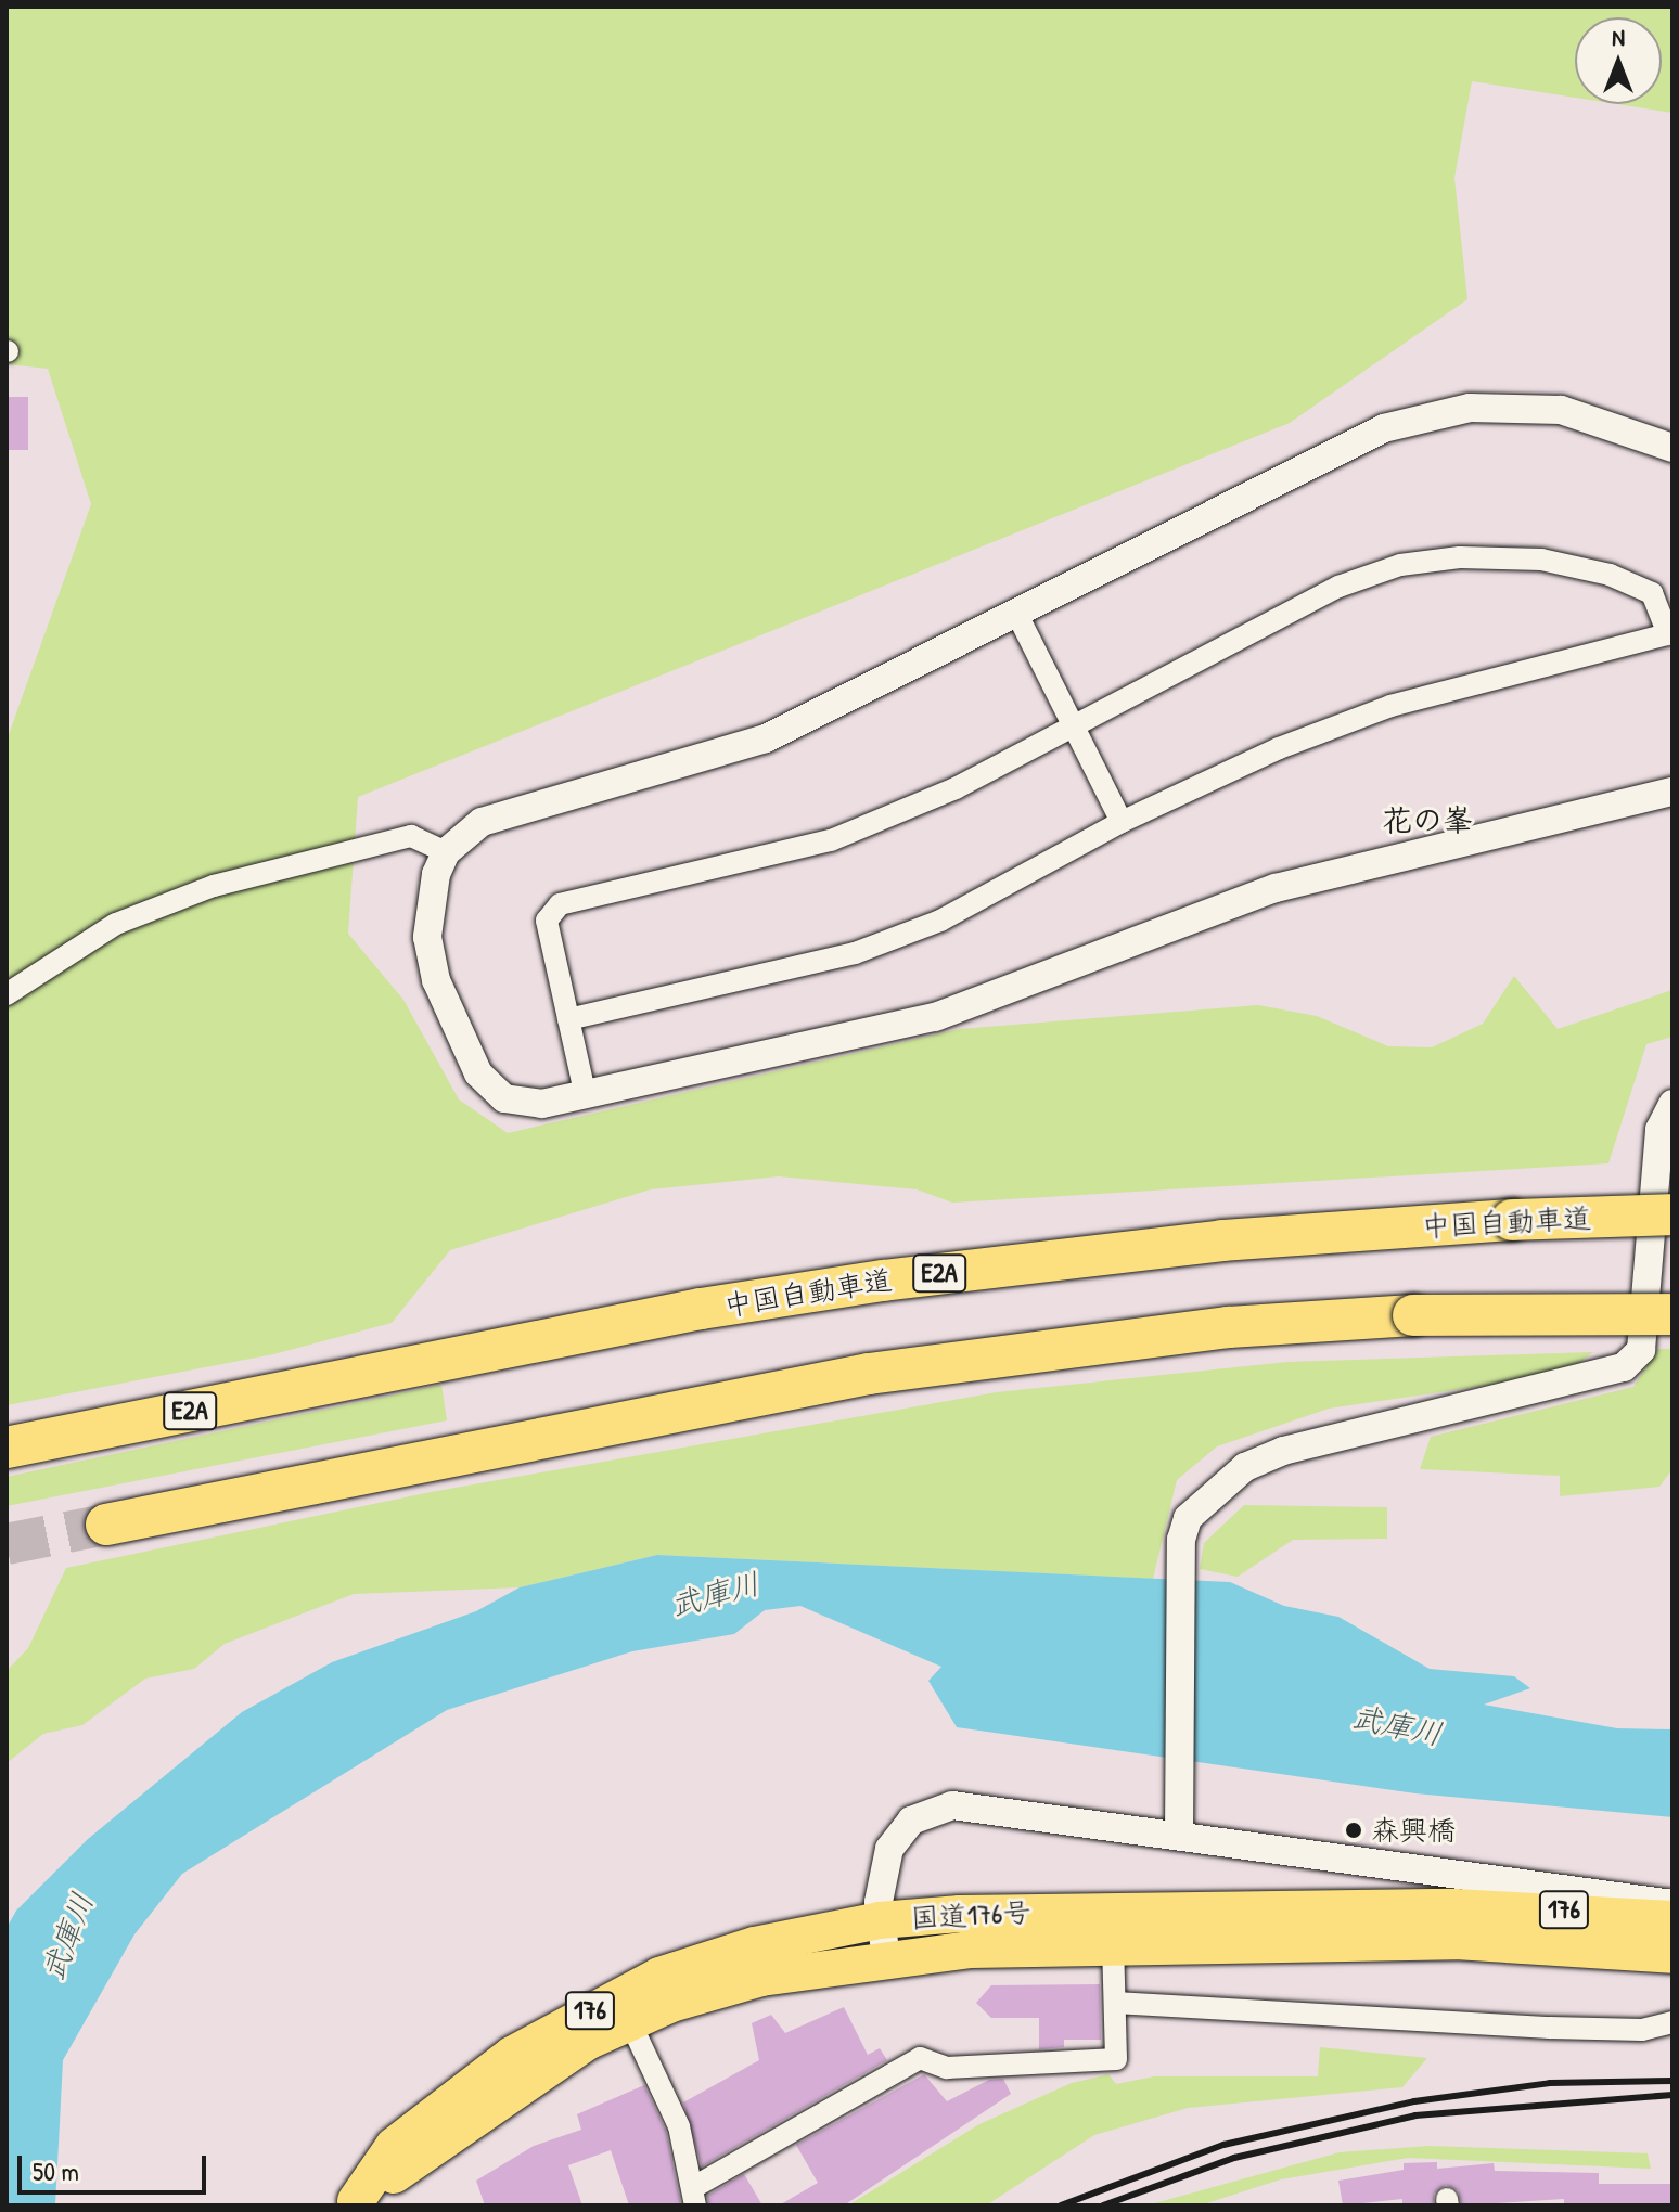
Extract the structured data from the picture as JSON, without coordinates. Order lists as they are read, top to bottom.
{
  "streets": {
    "highway": [
      "中国自動車道",
      "E2A",
      "176",
      "国道176号"
    ]
  },
  "districts": ["花の峯"],
  "water": ["武庫川"],
  "places": ["森興橋"],
  "scale_bar": "50 m",
  "north": "top"
}
